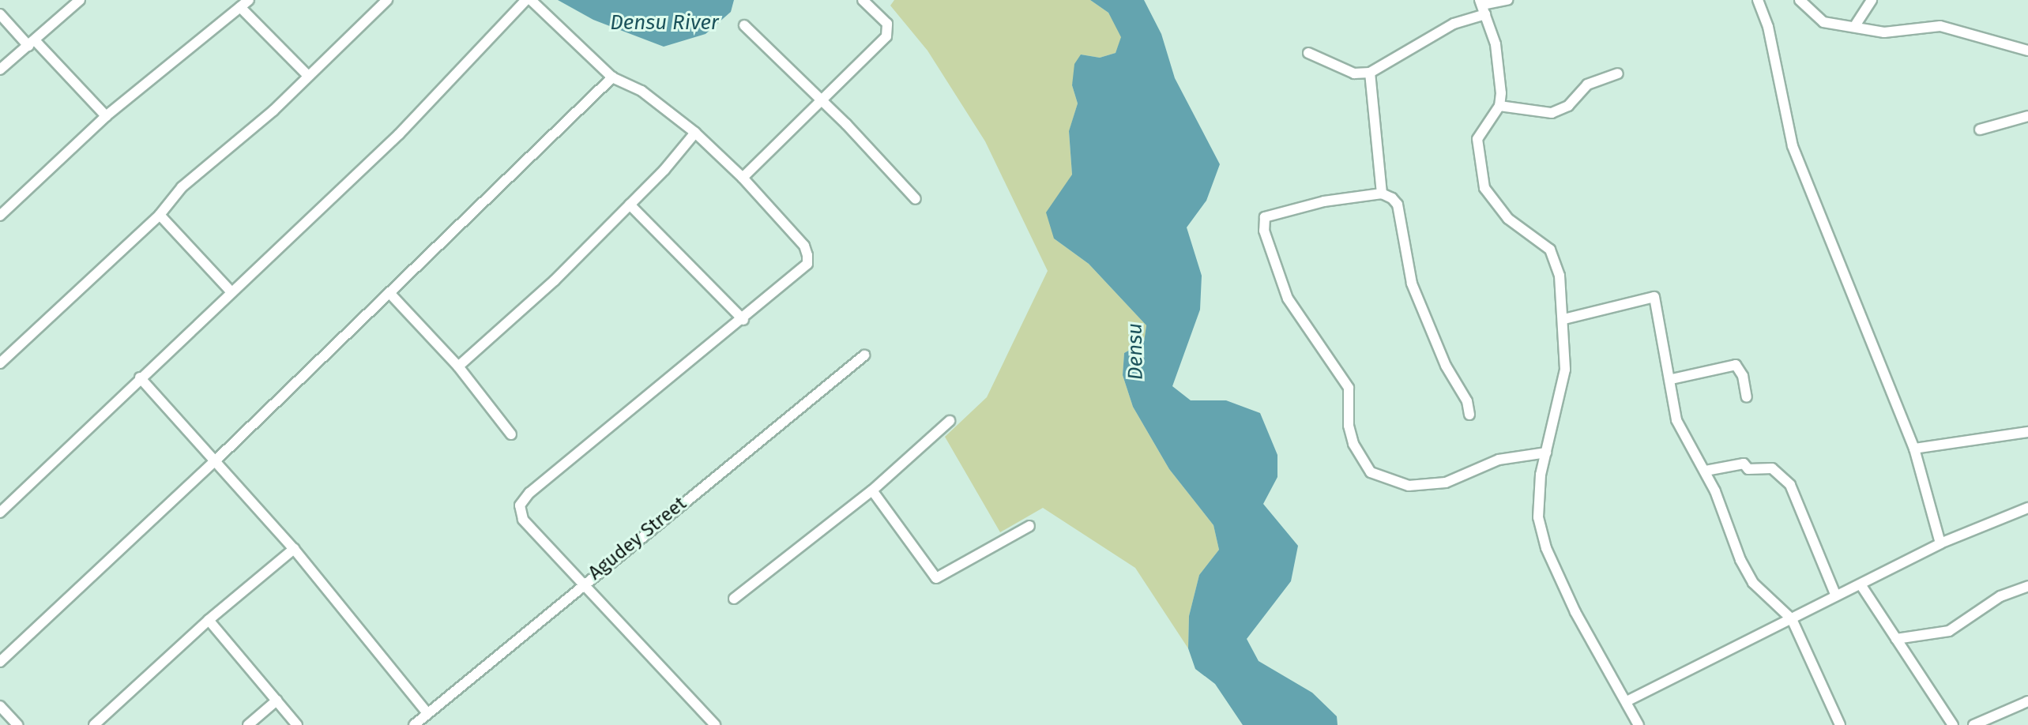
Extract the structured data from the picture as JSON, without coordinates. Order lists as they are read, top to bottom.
{
  "streets": {
    "street": ["Agudey Street"]
  },
  "water": ["Densu River", "Densu"]
}
